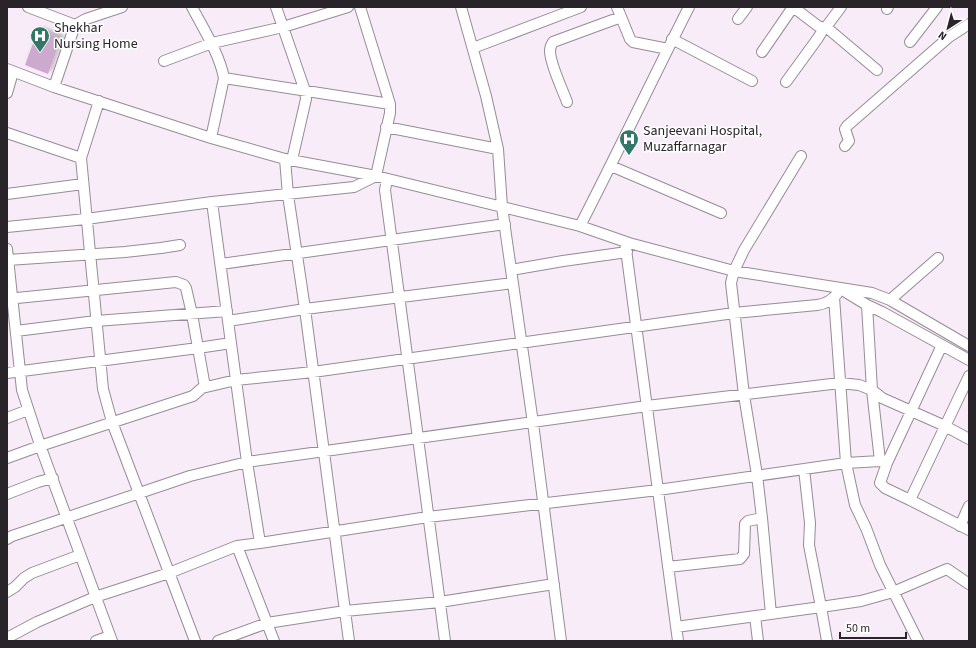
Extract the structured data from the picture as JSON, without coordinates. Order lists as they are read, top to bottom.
{
  "places": {
    "hospital": ["Shekhar Nursing Home", "Sanjeevani Hospital, Muzaffarnagar"]
  },
  "scale_bar": "50 m",
  "north": "bottom left"
}
